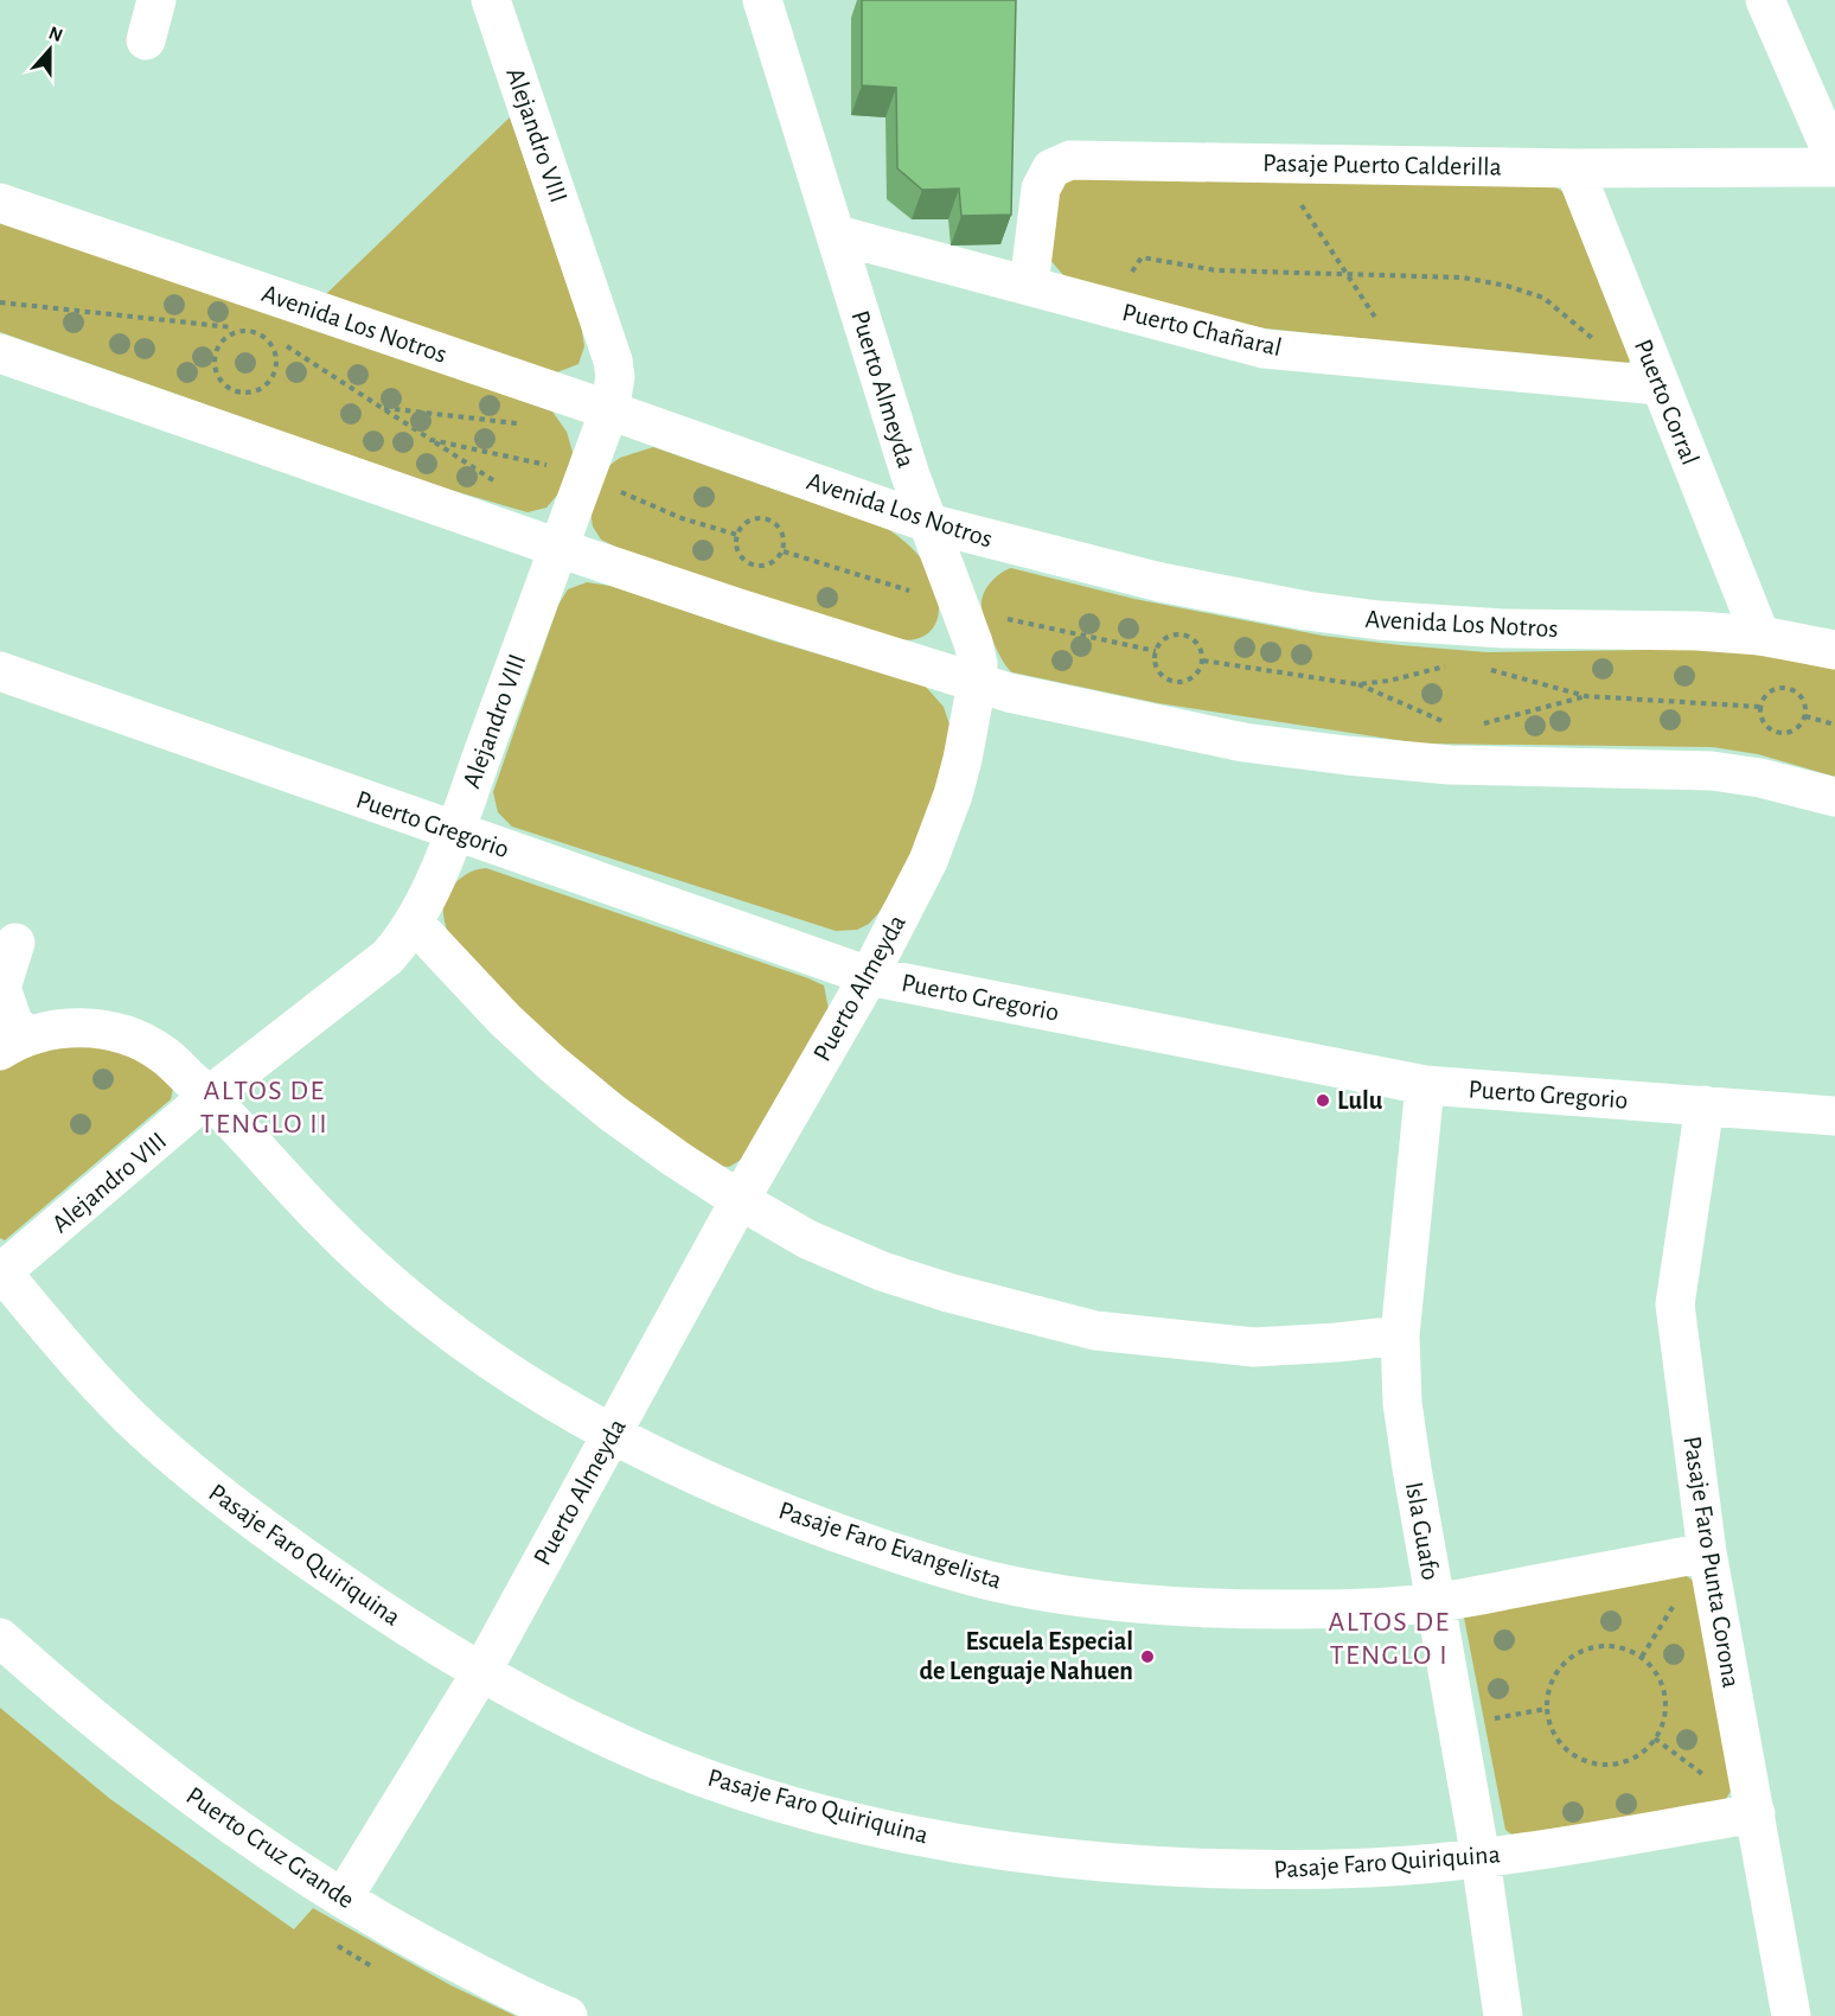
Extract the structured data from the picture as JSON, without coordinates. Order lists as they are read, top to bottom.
{
  "streets": {
    "street": [
      "Alejandro VIII",
      "Pasaje Puerto Calderilla",
      "Avenida Los Notros",
      "Puerto Chañaral",
      "Puerto Almeyda",
      "Puerto Corral",
      "Puerto Gregorio",
      "Isla Guafo",
      "Pasaje Faro Evangelista",
      "Pasaje Faro Quiriquina",
      "Pasaje Faro Punta Corona",
      "Puerto Cruz Grande"
    ]
  },
  "crossings": [
    ["Alejandro VIII", "Avenida Los Notros"],
    ["Alejandro VIII", "Puerto Gregorio"],
    ["Alejandro VIII", "Pasaje Faro Evangelista"],
    ["Alejandro VIII", "Pasaje Faro Quiriquina"],
    ["Pasaje Puerto Calderilla", "Puerto Chañaral"],
    ["Pasaje Puerto Calderilla", "Puerto Corral"],
    ["Avenida Los Notros", "Puerto Almeyda"],
    ["Avenida Los Notros", "Puerto Corral"],
    ["Puerto Chañaral", "Puerto Almeyda"],
    ["Puerto Chañaral", "Puerto Corral"],
    ["Puerto Almeyda", "Puerto Gregorio"],
    ["Puerto Almeyda", "Pasaje Faro Evangelista"],
    ["Puerto Almeyda", "Pasaje Faro Quiriquina"],
    ["Puerto Almeyda", "Puerto Cruz Grande"],
    ["Puerto Gregorio", "Isla Guafo"],
    ["Puerto Gregorio", "Pasaje Faro Punta Corona"],
    ["Isla Guafo", "Pasaje Faro Evangelista"],
    ["Isla Guafo", "Pasaje Faro Quiriquina"],
    ["Pasaje Faro Evangelista", "Pasaje Faro Punta Corona"],
    ["Pasaje Faro Quiriquina", "Pasaje Faro Punta Corona"]
  ],
  "districts": ["ALTOS DE TENGLO II", "ALTOS DE TENGLO I"],
  "places": ["Lulu", "Escuela Especial de Lenguaje Nahuen"],
  "north": "top"
}
